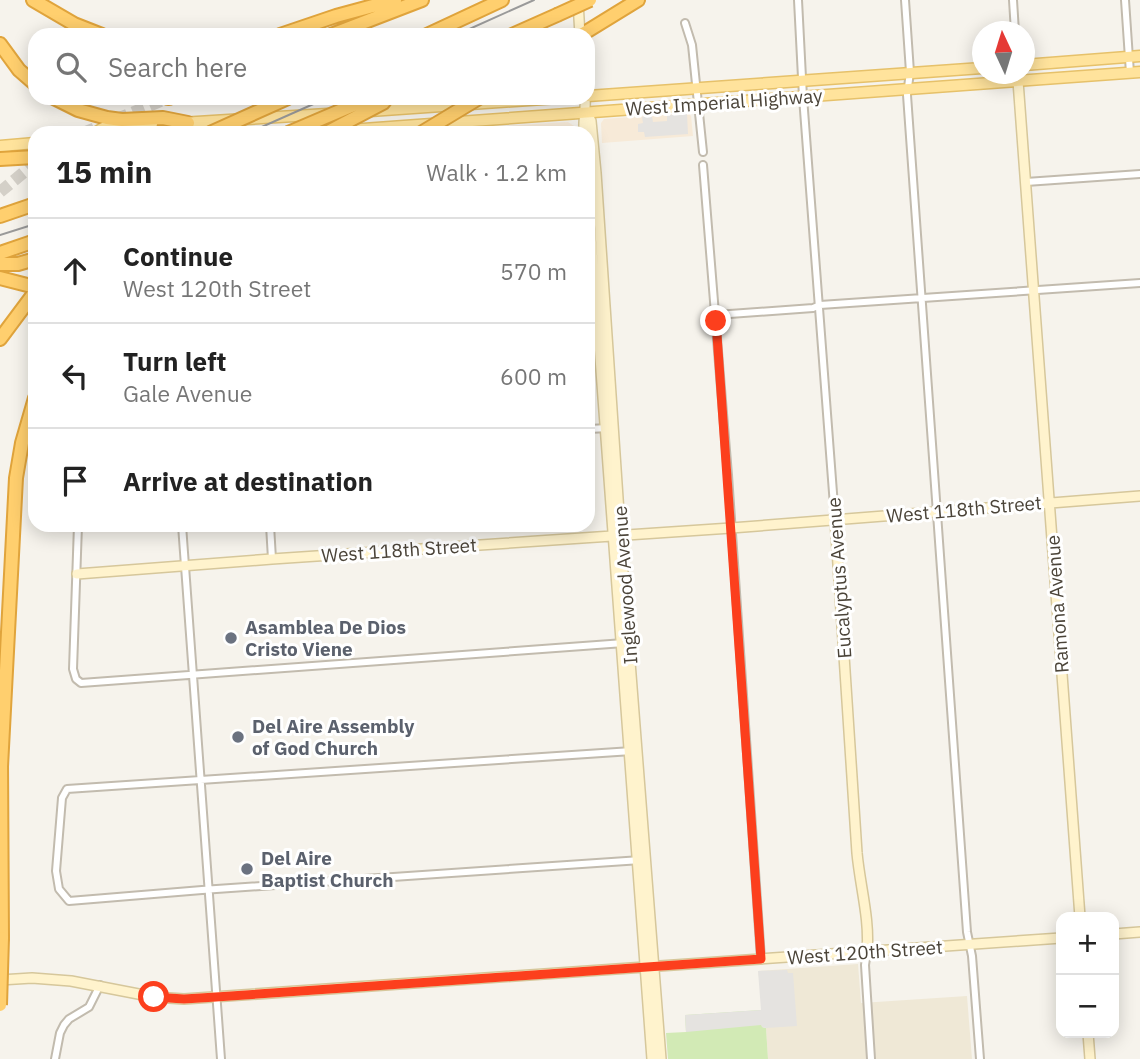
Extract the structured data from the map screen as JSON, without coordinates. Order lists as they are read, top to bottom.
{
  "streets": {
    "main road": ["West Imperial Highway"],
    "street": [
      "West 118th Street",
      "Eucalyptus Avenue",
      "Inglewood Avenue",
      "Ramona Avenue",
      "West 120th Street"
    ]
  },
  "crossings": [
    ["West Imperial Highway", "Eucalyptus Avenue"],
    ["West Imperial Highway", "Inglewood Avenue"],
    ["West 118th Street", "Eucalyptus Avenue"],
    ["West 118th Street", "Inglewood Avenue"],
    ["West 118th Street", "Ramona Avenue"],
    ["Eucalyptus Avenue", "West 120th Street"],
    ["Inglewood Avenue", "West 120th Street"]
  ],
  "places": ["Asamblea De Dios Cristo Viene", "Del Aire Assembly of God Church", "Del Aire Baptist Church"],
  "north": "top",
  "page": {
    "search": "Search here",
    "heading": ["15 min", "Walk · 1.2 km"],
    "list": [
      ["Continue", "West 120th Street", "570 m"],
      ["Turn left", "Gale Avenue", "600 m"],
      "Arrive at destination"
    ],
    "map_buttons": ["+", "−"]
  }
}
